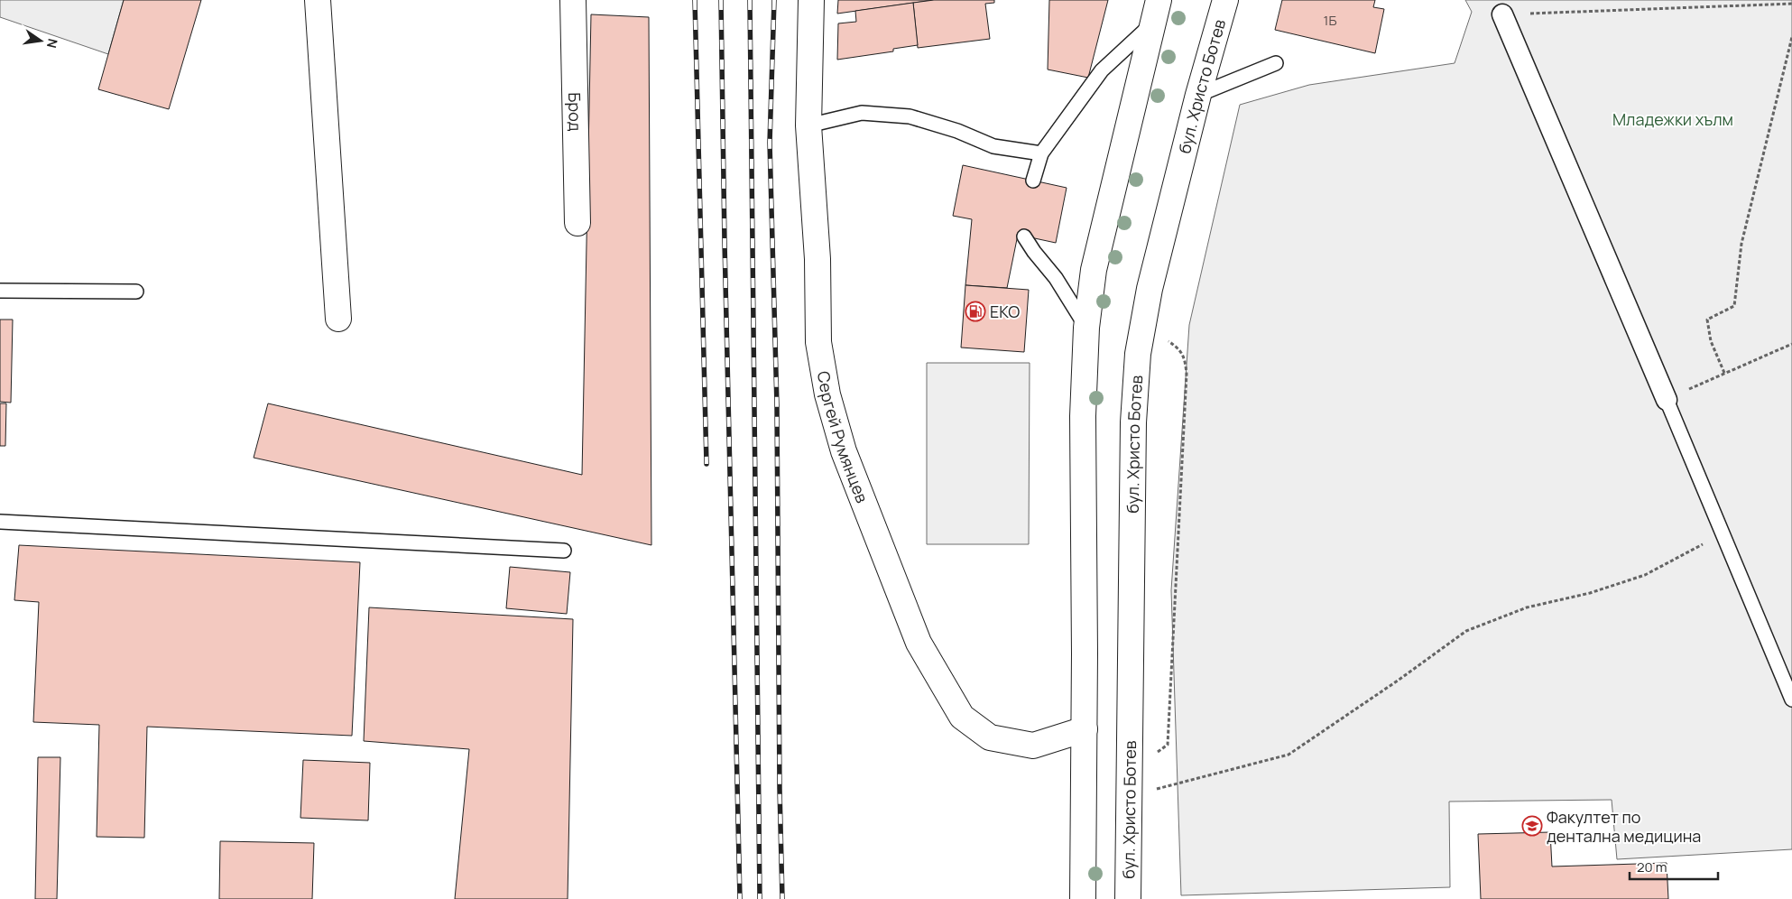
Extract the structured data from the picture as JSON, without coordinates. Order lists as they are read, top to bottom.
{
  "streets": {
    "main road": ["бул. Христо Ботев", "Брод", "Сергей Румянцев"]
  },
  "parks": ["Младежки хълм"],
  "places": {
    "fuel station": ["EKO"],
    "school or university": ["Факултет по дентална медицина"]
  },
  "house_numbers": ["1Б"],
  "scale_bar": "20 m",
  "north": "right"
}
